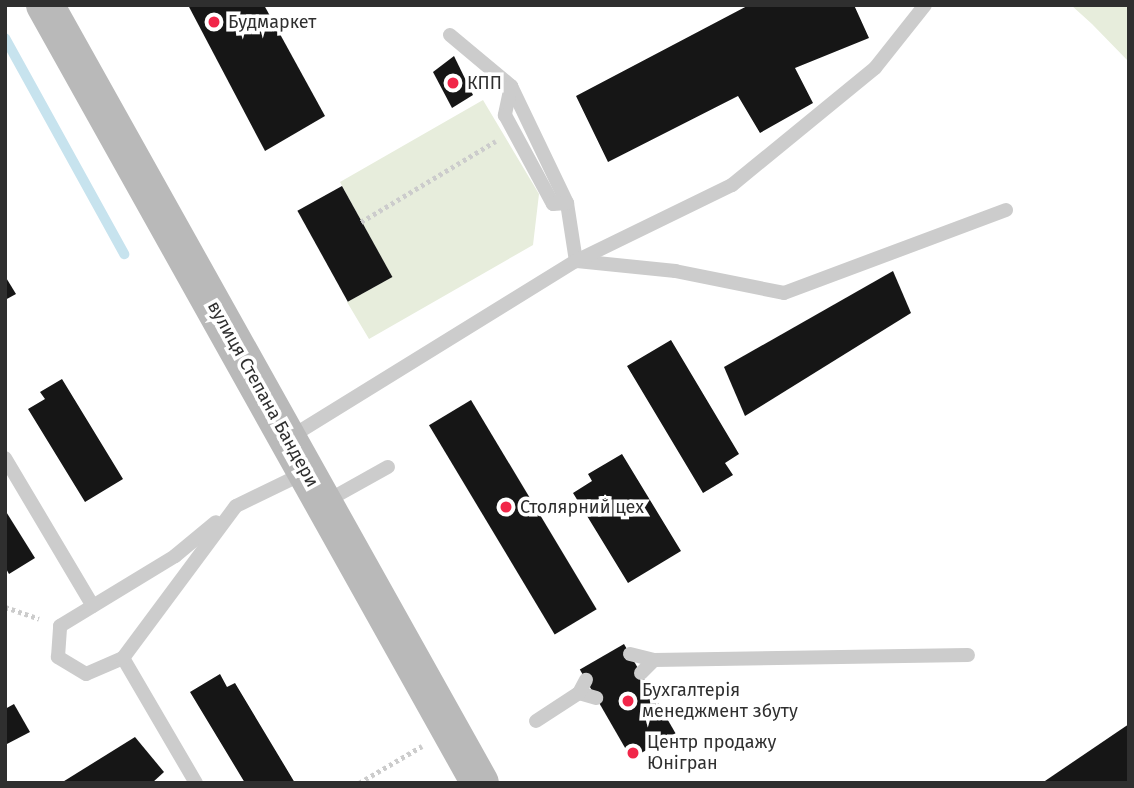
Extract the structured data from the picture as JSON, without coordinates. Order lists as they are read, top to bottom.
{
  "streets": {
    "street": ["вулиця Степана Бандери"]
  },
  "places": [
    "Будмаркет",
    "КПП",
    "Столярний цех",
    "Бухгалтерія менеджмент збуту",
    "Центр продажу Юнігран"
  ]
}
